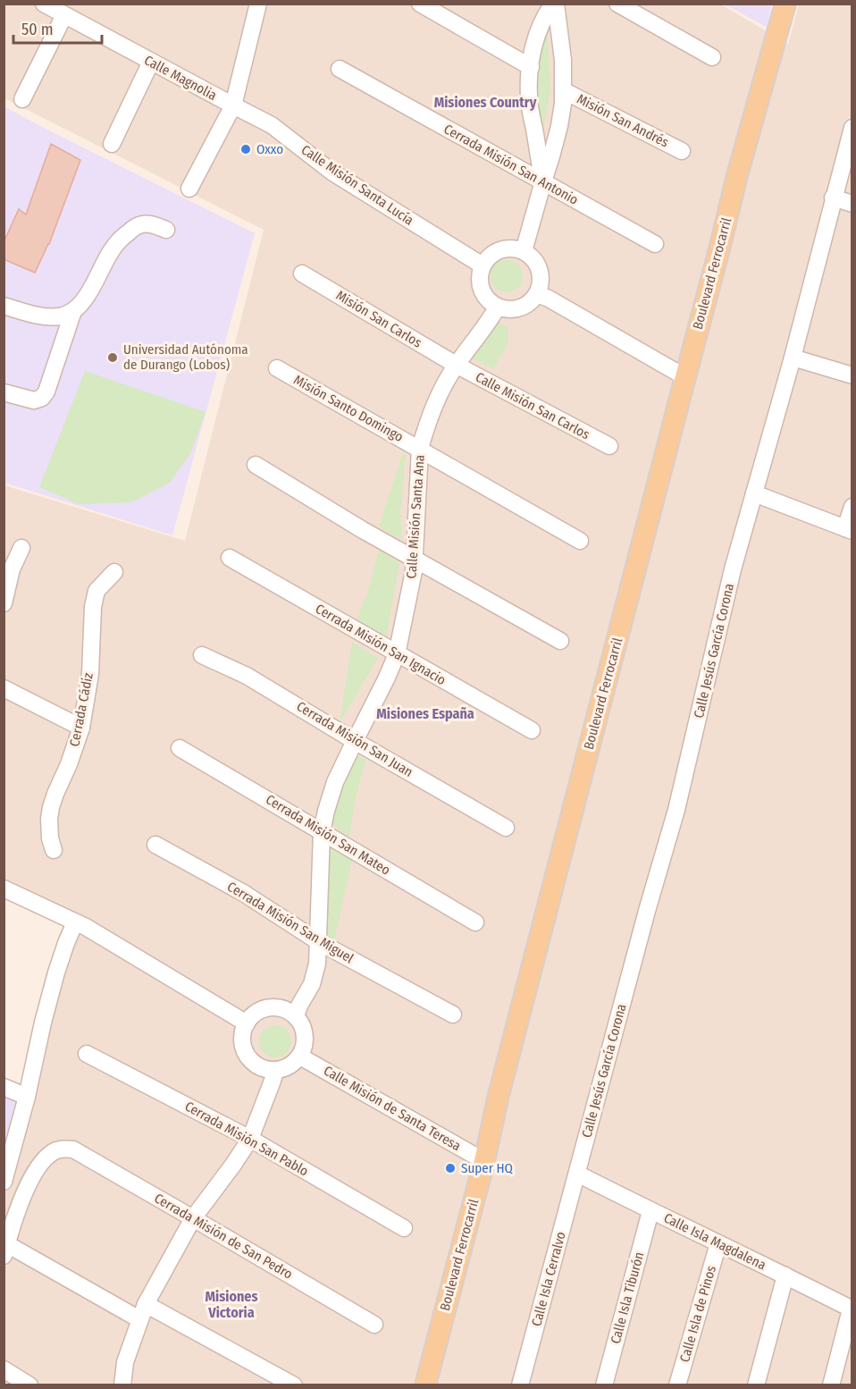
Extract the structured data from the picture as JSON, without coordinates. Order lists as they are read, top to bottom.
{
  "streets": {
    "main road": ["Boulevard Ferrocarril"],
    "street": [
      "Calle Magnolia",
      "Misión San Andrés",
      "Cerrada Misión San Antonio",
      "Calle Misión Santa Lucía",
      "Misión San Carlos",
      "Calle Misión San Carlos",
      "Misión Santo Domingo",
      "Calle Misión Santa Ana",
      "Cerrada Misión San Ignacio",
      "Calle Jesús García Corona",
      "Cerrada Cádiz",
      "Cerrada Misión San Juan",
      "Cerrada Misión San Mateo",
      "Cerrada Misión San Miguel",
      "Calle Misión de Santa Teresa",
      "Cerrada Misión San Pablo",
      "Cerrada Misión de San Pedro",
      "Calle Isla Magdalena",
      "Calle Isla Cerralvo",
      "Calle Isla Tiburón",
      "Calle Isla de Pinos"
    ]
  },
  "crossings": [
    ["Calle Magnolia", "Calle Misión Santa Lucía"],
    ["Calle Misión Santa Lucía", "Calle Misión Santa Ana"],
    ["Boulevard Ferrocarril", "Calle Misión de Santa Teresa"],
    ["Misión San Carlos", "Calle Misión San Carlos"],
    ["Misión San Carlos", "Calle Misión Santa Ana"],
    ["Calle Misión San Carlos", "Calle Misión Santa Ana"],
    ["Misión Santo Domingo", "Calle Misión Santa Ana"],
    ["Calle Misión Santa Ana", "Cerrada Misión San Ignacio"],
    ["Calle Misión Santa Ana", "Cerrada Misión San Juan"],
    ["Calle Misión Santa Ana", "Cerrada Misión San Mateo"],
    ["Calle Misión Santa Ana", "Cerrada Misión San Miguel"],
    ["Calle Misión Santa Ana", "Calle Misión de Santa Teresa"],
    ["Calle Jesús García Corona", "Calle Isla Magdalena"],
    ["Calle Jesús García Corona", "Calle Isla Cerralvo"],
    ["Calle Isla Magdalena", "Calle Isla Cerralvo"],
    ["Calle Isla Magdalena", "Calle Isla Tiburón"],
    ["Calle Isla Magdalena", "Calle Isla de Pinos"]
  ],
  "districts": ["Misiones Country", "Misiones España", "Misiones Victoria"],
  "places": ["Oxxo", "Universidad Autónoma de Durango (Lobos)", "Super HQ"],
  "scale_bar": "50 m"
}
